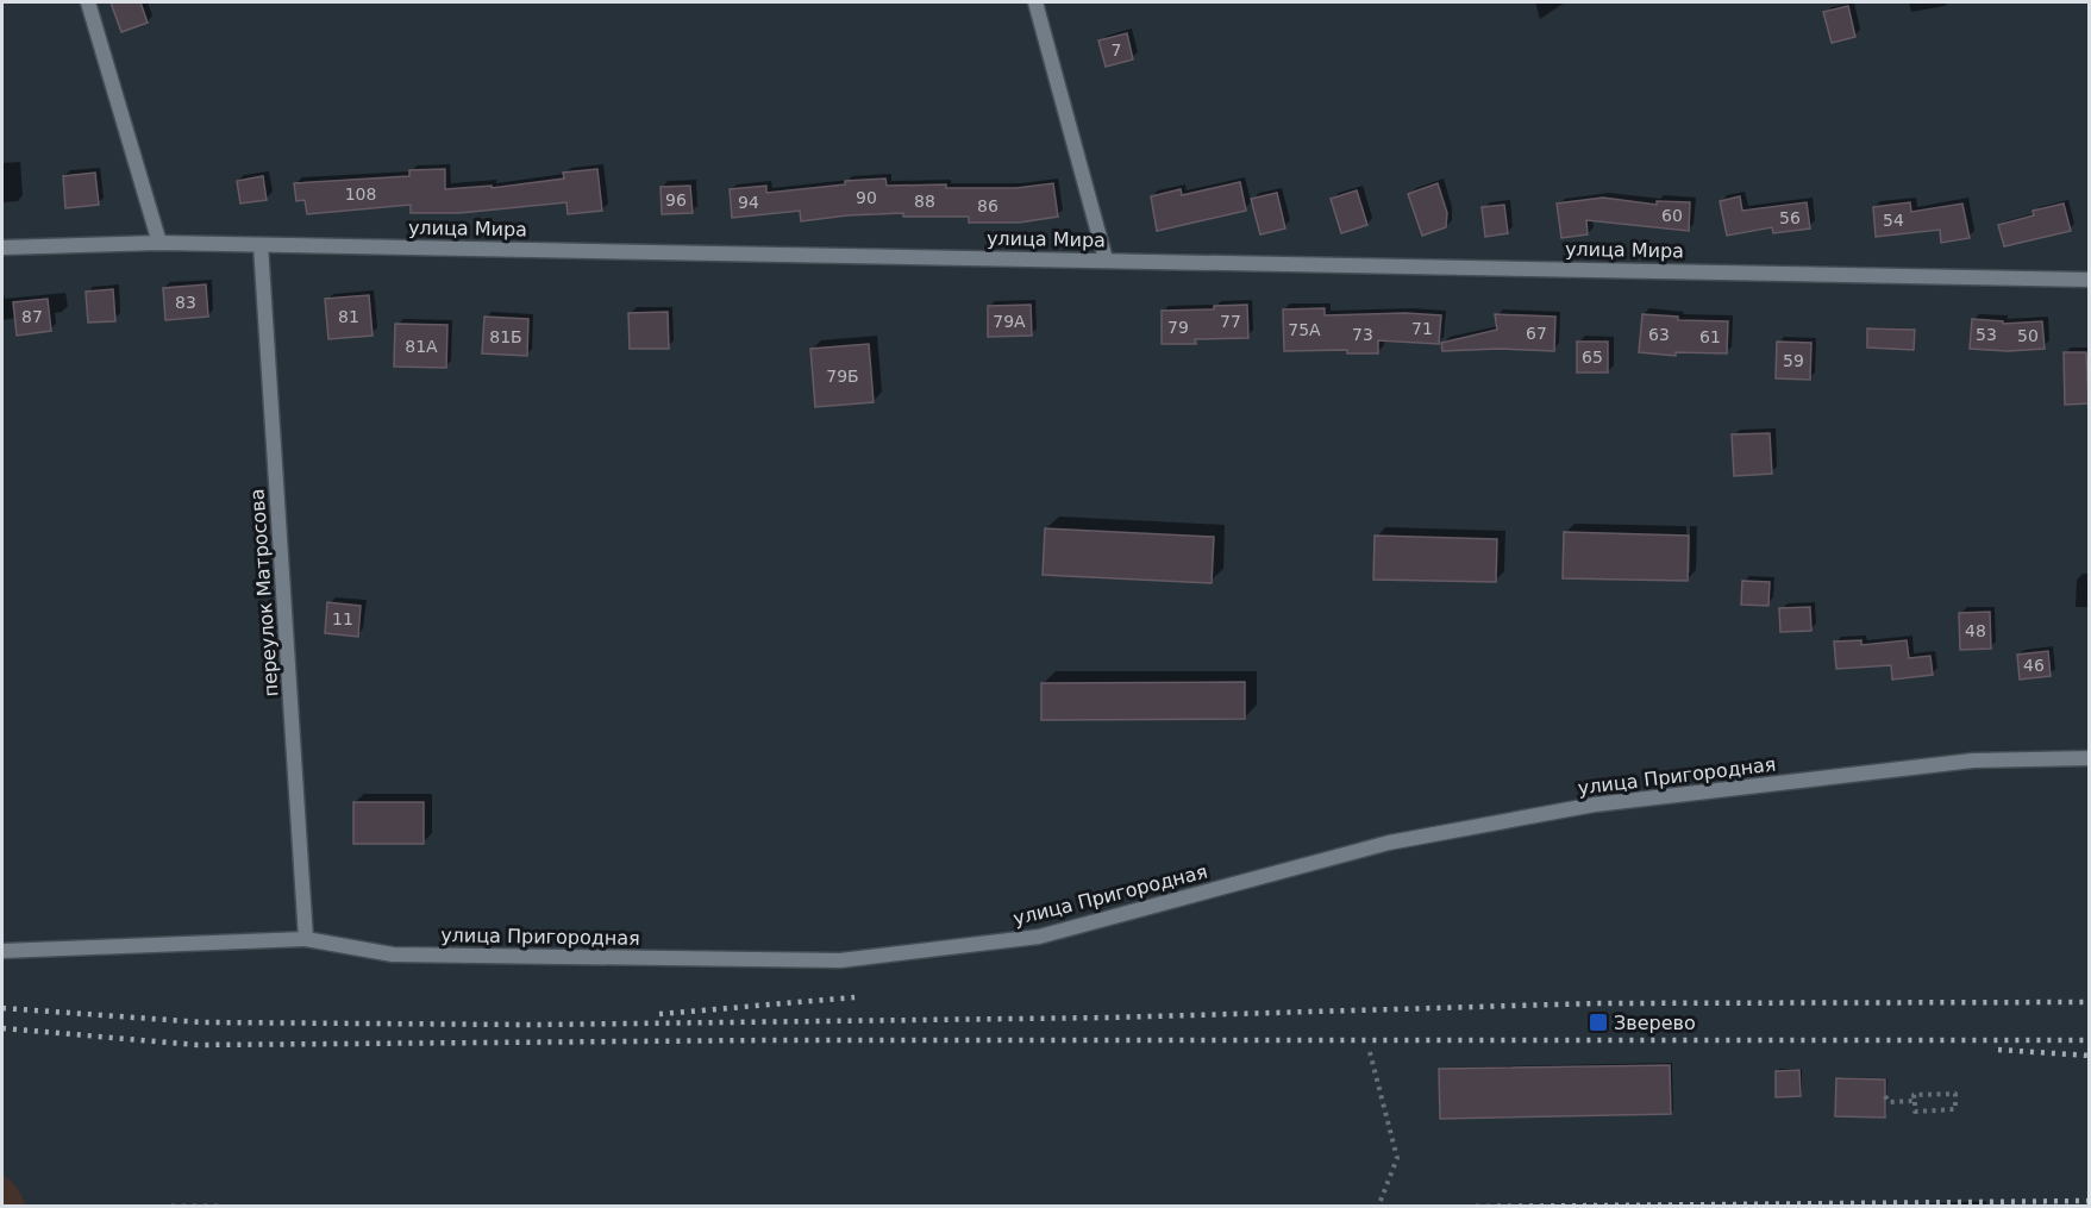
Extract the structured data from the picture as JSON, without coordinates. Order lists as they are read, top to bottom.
{
  "streets": {
    "street": ["улица Мира", "переулок Матросова", "улица Пригородная"]
  },
  "crossings": [
    ["улица Мира", "переулок Матросова"],
    ["переулок Матросова", "улица Пригородная"]
  ],
  "places": {
    "transit": ["Зверево"]
  },
  "house_numbers": [
    "7",
    "108",
    "90",
    "96",
    "88",
    "94",
    "86",
    "60",
    "56",
    "54",
    "83",
    "87",
    "81",
    "79А",
    "77",
    "79",
    "71",
    "75А",
    "67",
    "73",
    "63",
    "53",
    "50",
    "81Б",
    "61",
    "81А",
    "65",
    "59",
    "79Б",
    "11",
    "48",
    "46"
  ]
}
